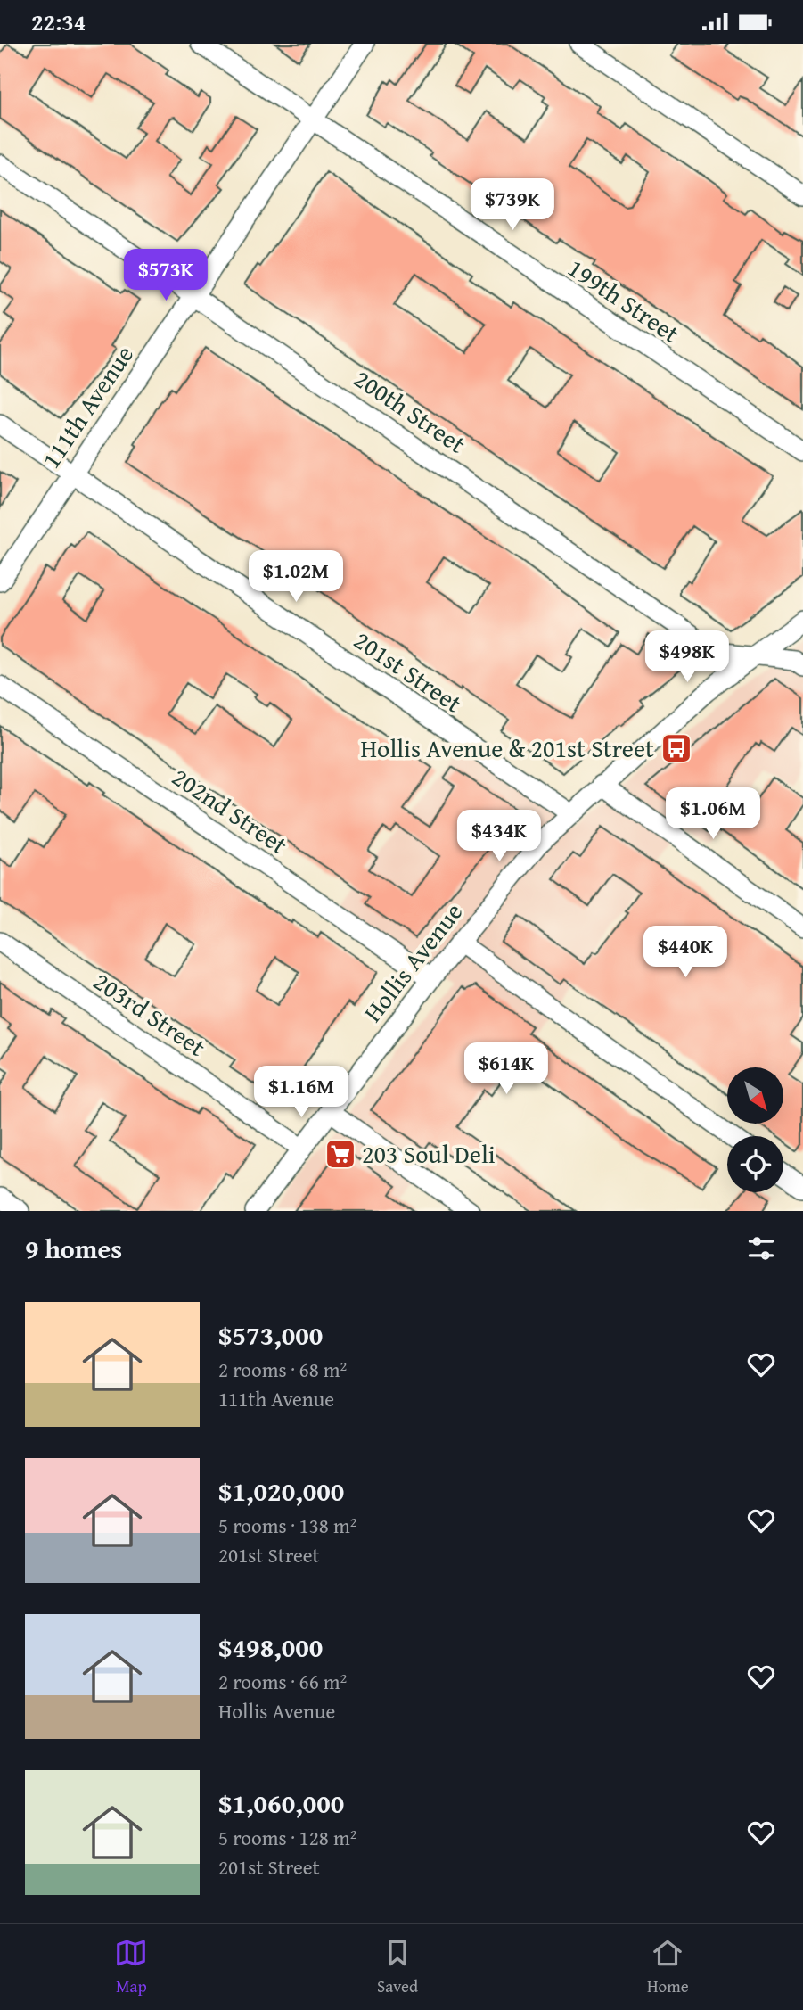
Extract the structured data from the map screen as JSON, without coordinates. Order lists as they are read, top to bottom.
{
  "streets": {
    "street": [
      "199th Street",
      "111th Avenue",
      "200th Street",
      "201st Street",
      "202nd Street",
      "Hollis Avenue",
      "203rd Street"
    ]
  },
  "crossings": [
    ["199th Street", "111th Avenue"],
    ["111th Avenue", "200th Street"],
    ["111th Avenue", "201st Street"],
    ["200th Street", "Hollis Avenue"],
    ["201st Street", "Hollis Avenue"],
    ["202nd Street", "Hollis Avenue"],
    ["Hollis Avenue", "203rd Street"]
  ],
  "places": {
    "bus stop": ["Hollis Avenue & 201st Street"],
    "supermarket": ["203 Soul Deli"]
  },
  "north": "bottom right",
  "page": {
    "status": "22:34",
    "price": [
      "$739K",
      "$573K",
      "$1.02M",
      "$498K",
      "$1.06M",
      "$434K",
      "$440K",
      "$614K",
      "$1.16M"
    ],
    "heading": "9 homes",
    "list": [
      {
        "name": "$573,000",
        "note": "2 rooms · 68 m² · 111th Avenue"
      },
      {
        "name": "$1,020,000",
        "note": "5 rooms · 138 m² · 201st Street"
      },
      {
        "name": "$498,000",
        "note": "2 rooms · 66 m² · Hollis Avenue"
      },
      {
        "name": "$1,060,000",
        "note": "5 rooms · 128 m² · 201st Street"
      }
    ],
    "tabs": ["Map", "Saved", "Home"]
  }
}
